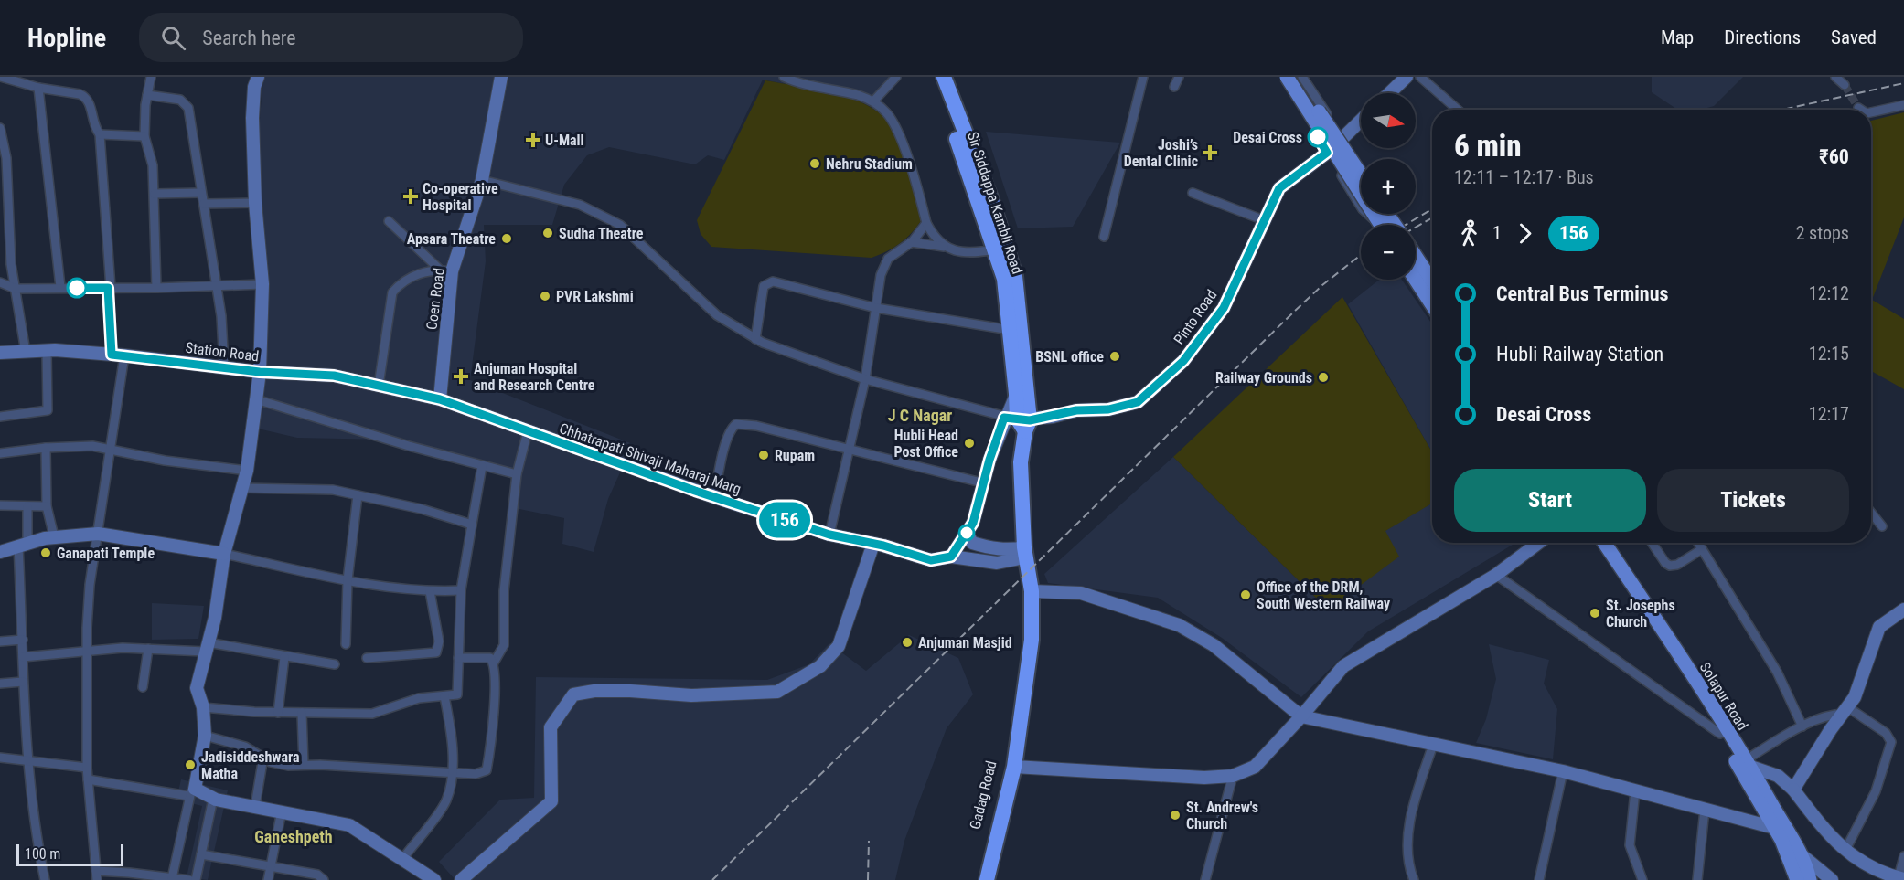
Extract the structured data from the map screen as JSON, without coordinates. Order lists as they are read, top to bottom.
{
  "streets": {
    "highway": ["Sir Siddappa Kambli Road", "Gadag Road"],
    "main road": ["Solapur Road"],
    "street": [
      "Coen Road",
      "Pinto Road",
      "Station Road",
      "Chhatrapati Shivaji Maharaj Marg"
    ]
  },
  "crossings": [
    ["Sir Siddappa Kambli Road", "Pinto Road"],
    ["Sir Siddappa Kambli Road", "Gadag Road"],
    ["Coen Road", "Station Road"],
    ["Coen Road", "Chhatrapati Shivaji Maharaj Marg"],
    ["Pinto Road", "Gadag Road"],
    ["Station Road", "Chhatrapati Shivaji Maharaj Marg"]
  ],
  "districts": ["J C Nagar", "Ganeshpeth"],
  "places": {
    "other": [
      "Desai Cross",
      "Nehru Stadium",
      "Sudha Theatre",
      "Apsara Theatre",
      "PVR Lakshmi",
      "BSNL office",
      "Railway Grounds",
      "Hubli Head Post Office",
      "Rupam",
      "Ganapati Temple",
      "Office of the DRM, South Western Railway",
      "St. Josephs Church",
      "Anjuman Masjid",
      "Jadisiddeshwara Matha",
      "St. Andrew's Church"
    ],
    "health": [
      "U-Mall",
      "Joshi’s Dental Clinic",
      "Co-operative Hospital",
      "Anjuman Hospital and Research Centre"
    ]
  },
  "lines": ["bus line 156"],
  "scale_bar": "100 m",
  "north": "right",
  "page": {
    "header": "Hopline",
    "search": "Search here",
    "nav": ["Map", "Directions", "Saved"],
    "on_map": "156",
    "map_buttons": ["+", "−"],
    "heading": ["6 min", "12:11 – 12:17 · Bus", "₹60"],
    "legs": ["1", "156", "2 stops"],
    "list": [
      {
        "name": "Central Bus Terminus",
        "value": "12:12"
      },
      {
        "name": "Hubli Railway Station",
        "value": "12:15"
      },
      {
        "name": "Desai Cross",
        "value": "12:17"
      }
    ],
    "buttons": ["Start", "Tickets"],
    "scale": "100 m"
  }
}
